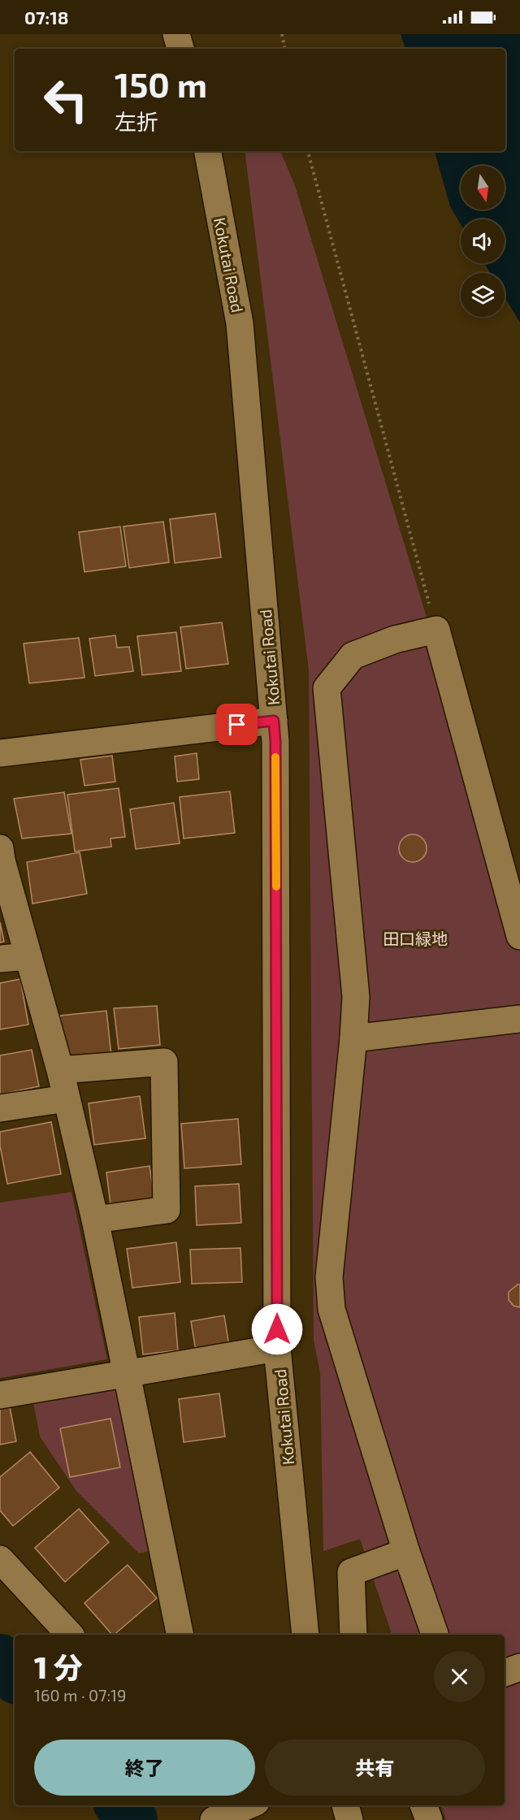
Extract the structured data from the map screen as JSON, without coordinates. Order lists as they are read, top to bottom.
{
  "streets": {
    "street": ["Kokutai Road"]
  },
  "parks": ["田口緑地"],
  "north": "bottom",
  "page": {
    "status": "07:18",
    "turn": ["150 m", "左折"],
    "heading": ["1 分", "160 m · 07:19"],
    "buttons": ["終了", "共有"]
  }
}
